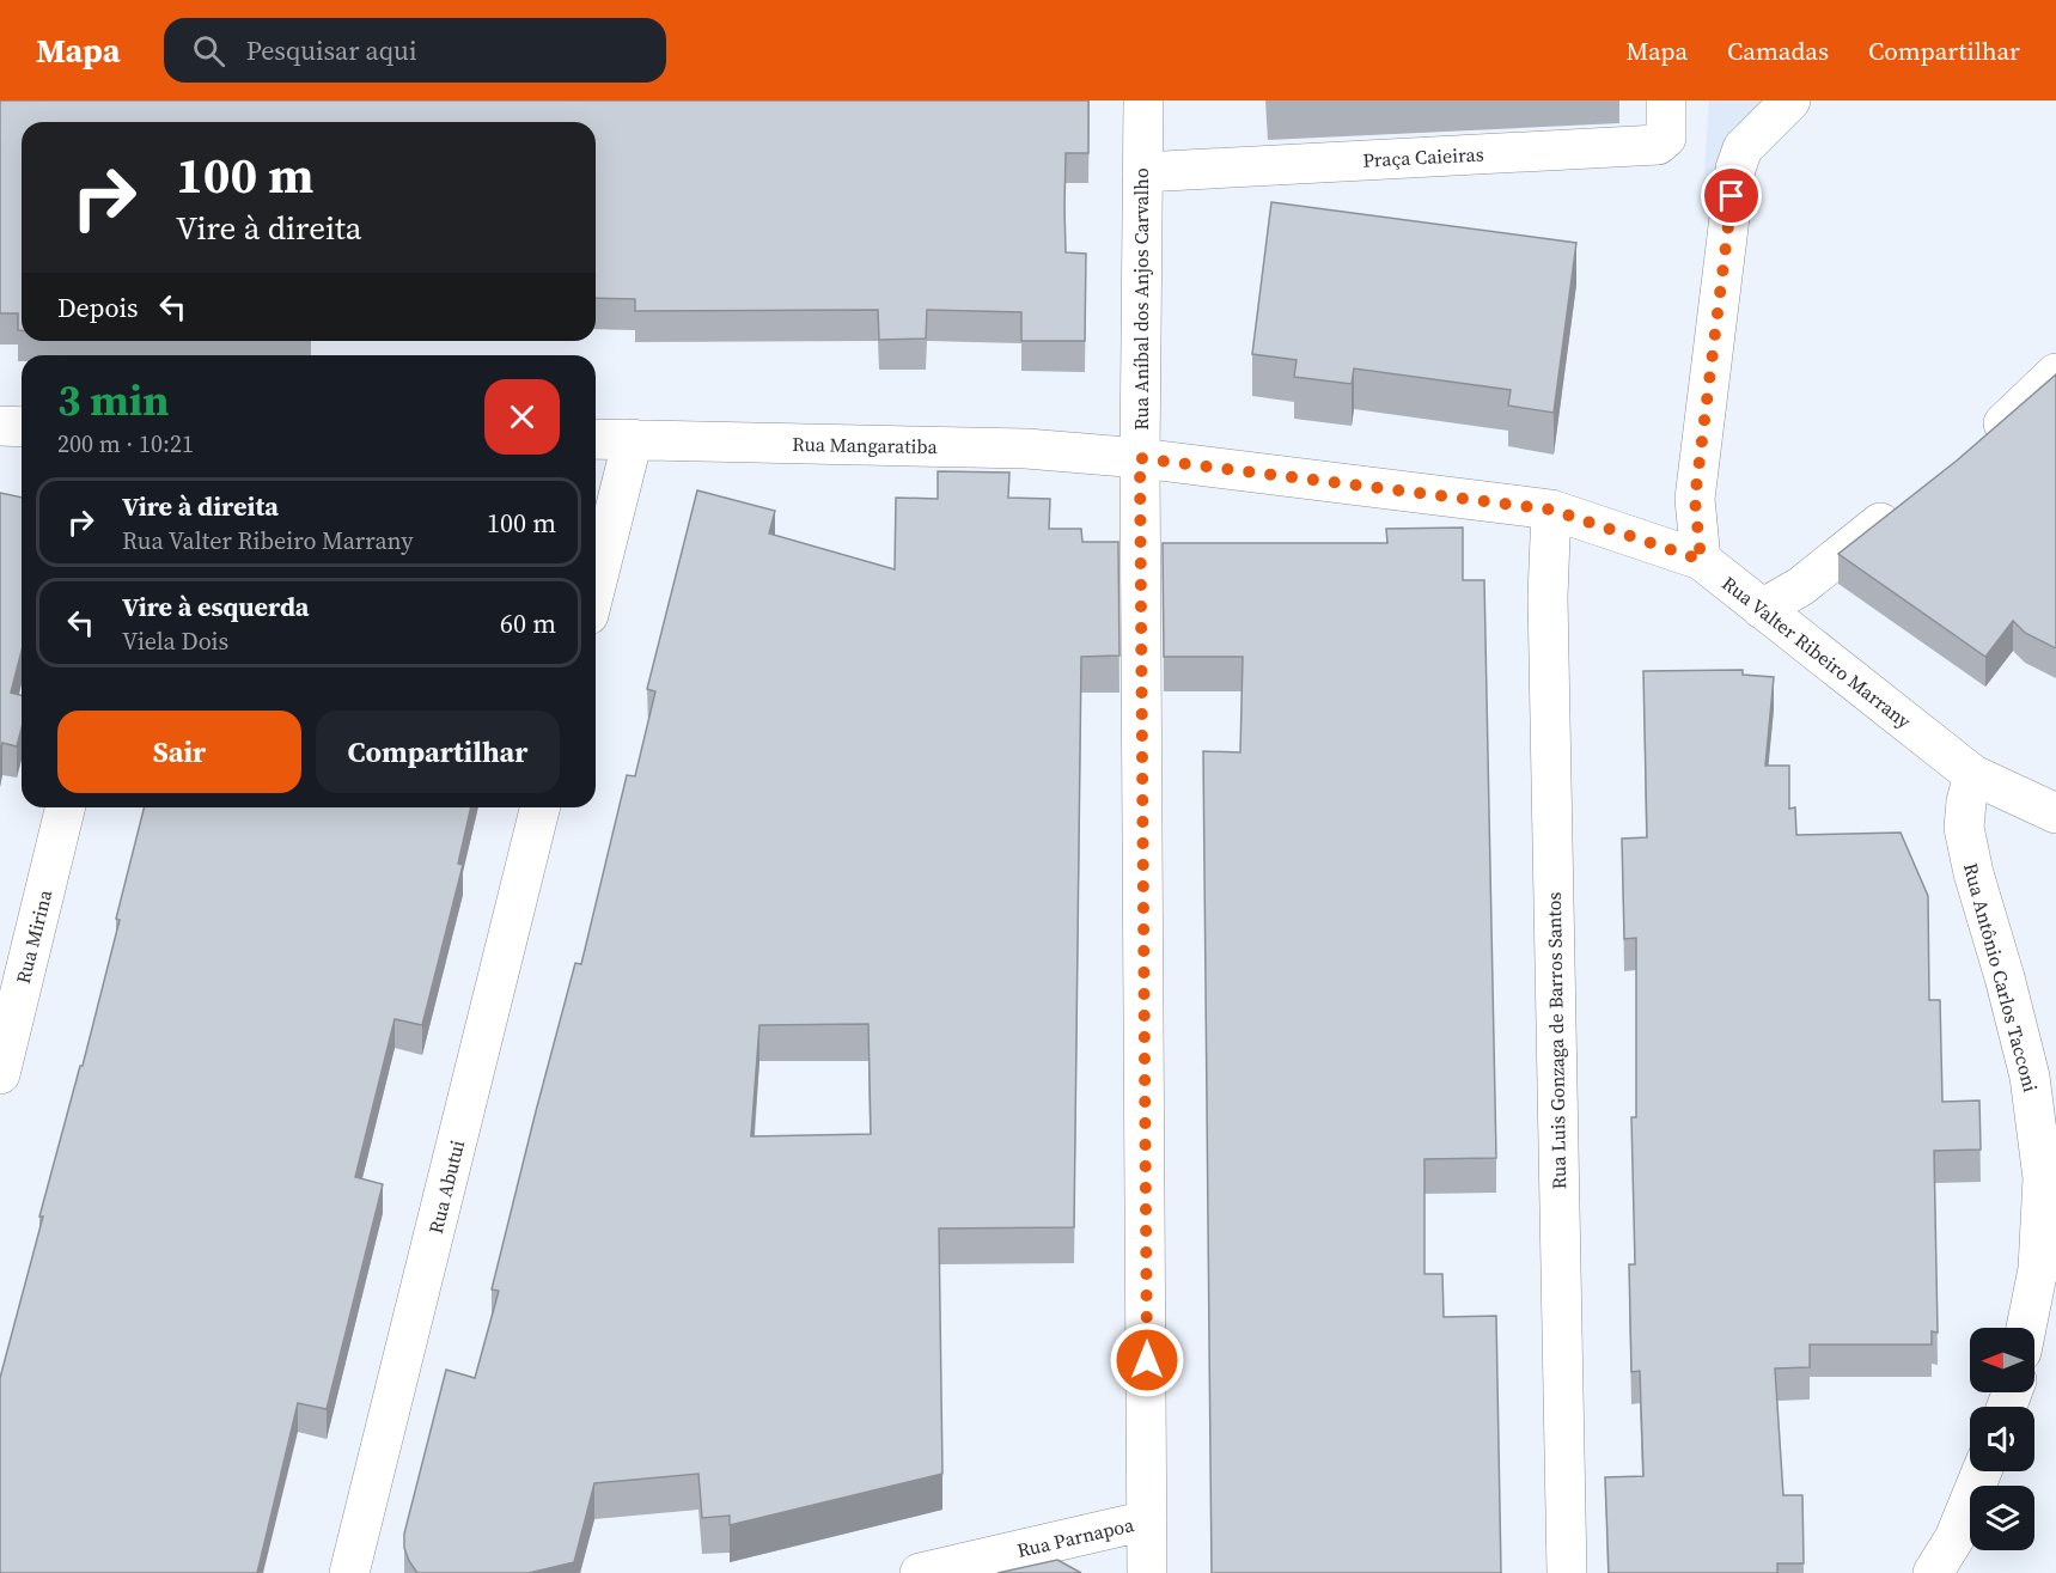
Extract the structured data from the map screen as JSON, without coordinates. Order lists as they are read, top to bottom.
{
  "streets": {
    "street": [
      "Praça Caieiras",
      "Rua Aníbal dos Anjos Carvalho",
      "Rua Mangaratiba",
      "Rua Valter Ribeiro Marrany",
      "Rua Mirina",
      "Rua Antônio Carlos Tacconi",
      "Rua Luis Gonzaga de Barros Santos",
      "Rua Abutui",
      "Rua Parnapoa"
    ]
  },
  "crossings": [
    ["Praça Caieiras", "Rua Aníbal dos Anjos Carvalho"],
    ["Rua Aníbal dos Anjos Carvalho", "Rua Mangaratiba"],
    ["Rua Aníbal dos Anjos Carvalho", "Rua Valter Ribeiro Marrany"],
    ["Rua Aníbal dos Anjos Carvalho", "Rua Parnapoa"],
    ["Rua Mangaratiba", "Rua Valter Ribeiro Marrany"],
    ["Rua Valter Ribeiro Marrany", "Rua Antônio Carlos Tacconi"],
    ["Rua Valter Ribeiro Marrany", "Rua Luis Gonzaga de Barros Santos"]
  ],
  "north": "left",
  "page": {
    "header": "Mapa",
    "search": "Pesquisar aqui",
    "nav": ["Mapa", "Camadas", "Compartilhar"],
    "turn": ["100 m", "Vire à direita"],
    "then": "Depois",
    "heading": ["3 min", "200 m · 10:21"],
    "list": [
      {
        "name": "Vire à direita",
        "note": "Rua Valter Ribeiro Marrany",
        "value": "100 m"
      },
      {
        "name": "Vire à esquerda",
        "note": "Viela Dois",
        "value": "60 m"
      }
    ],
    "buttons": ["Sair", "Compartilhar"]
  }
}
